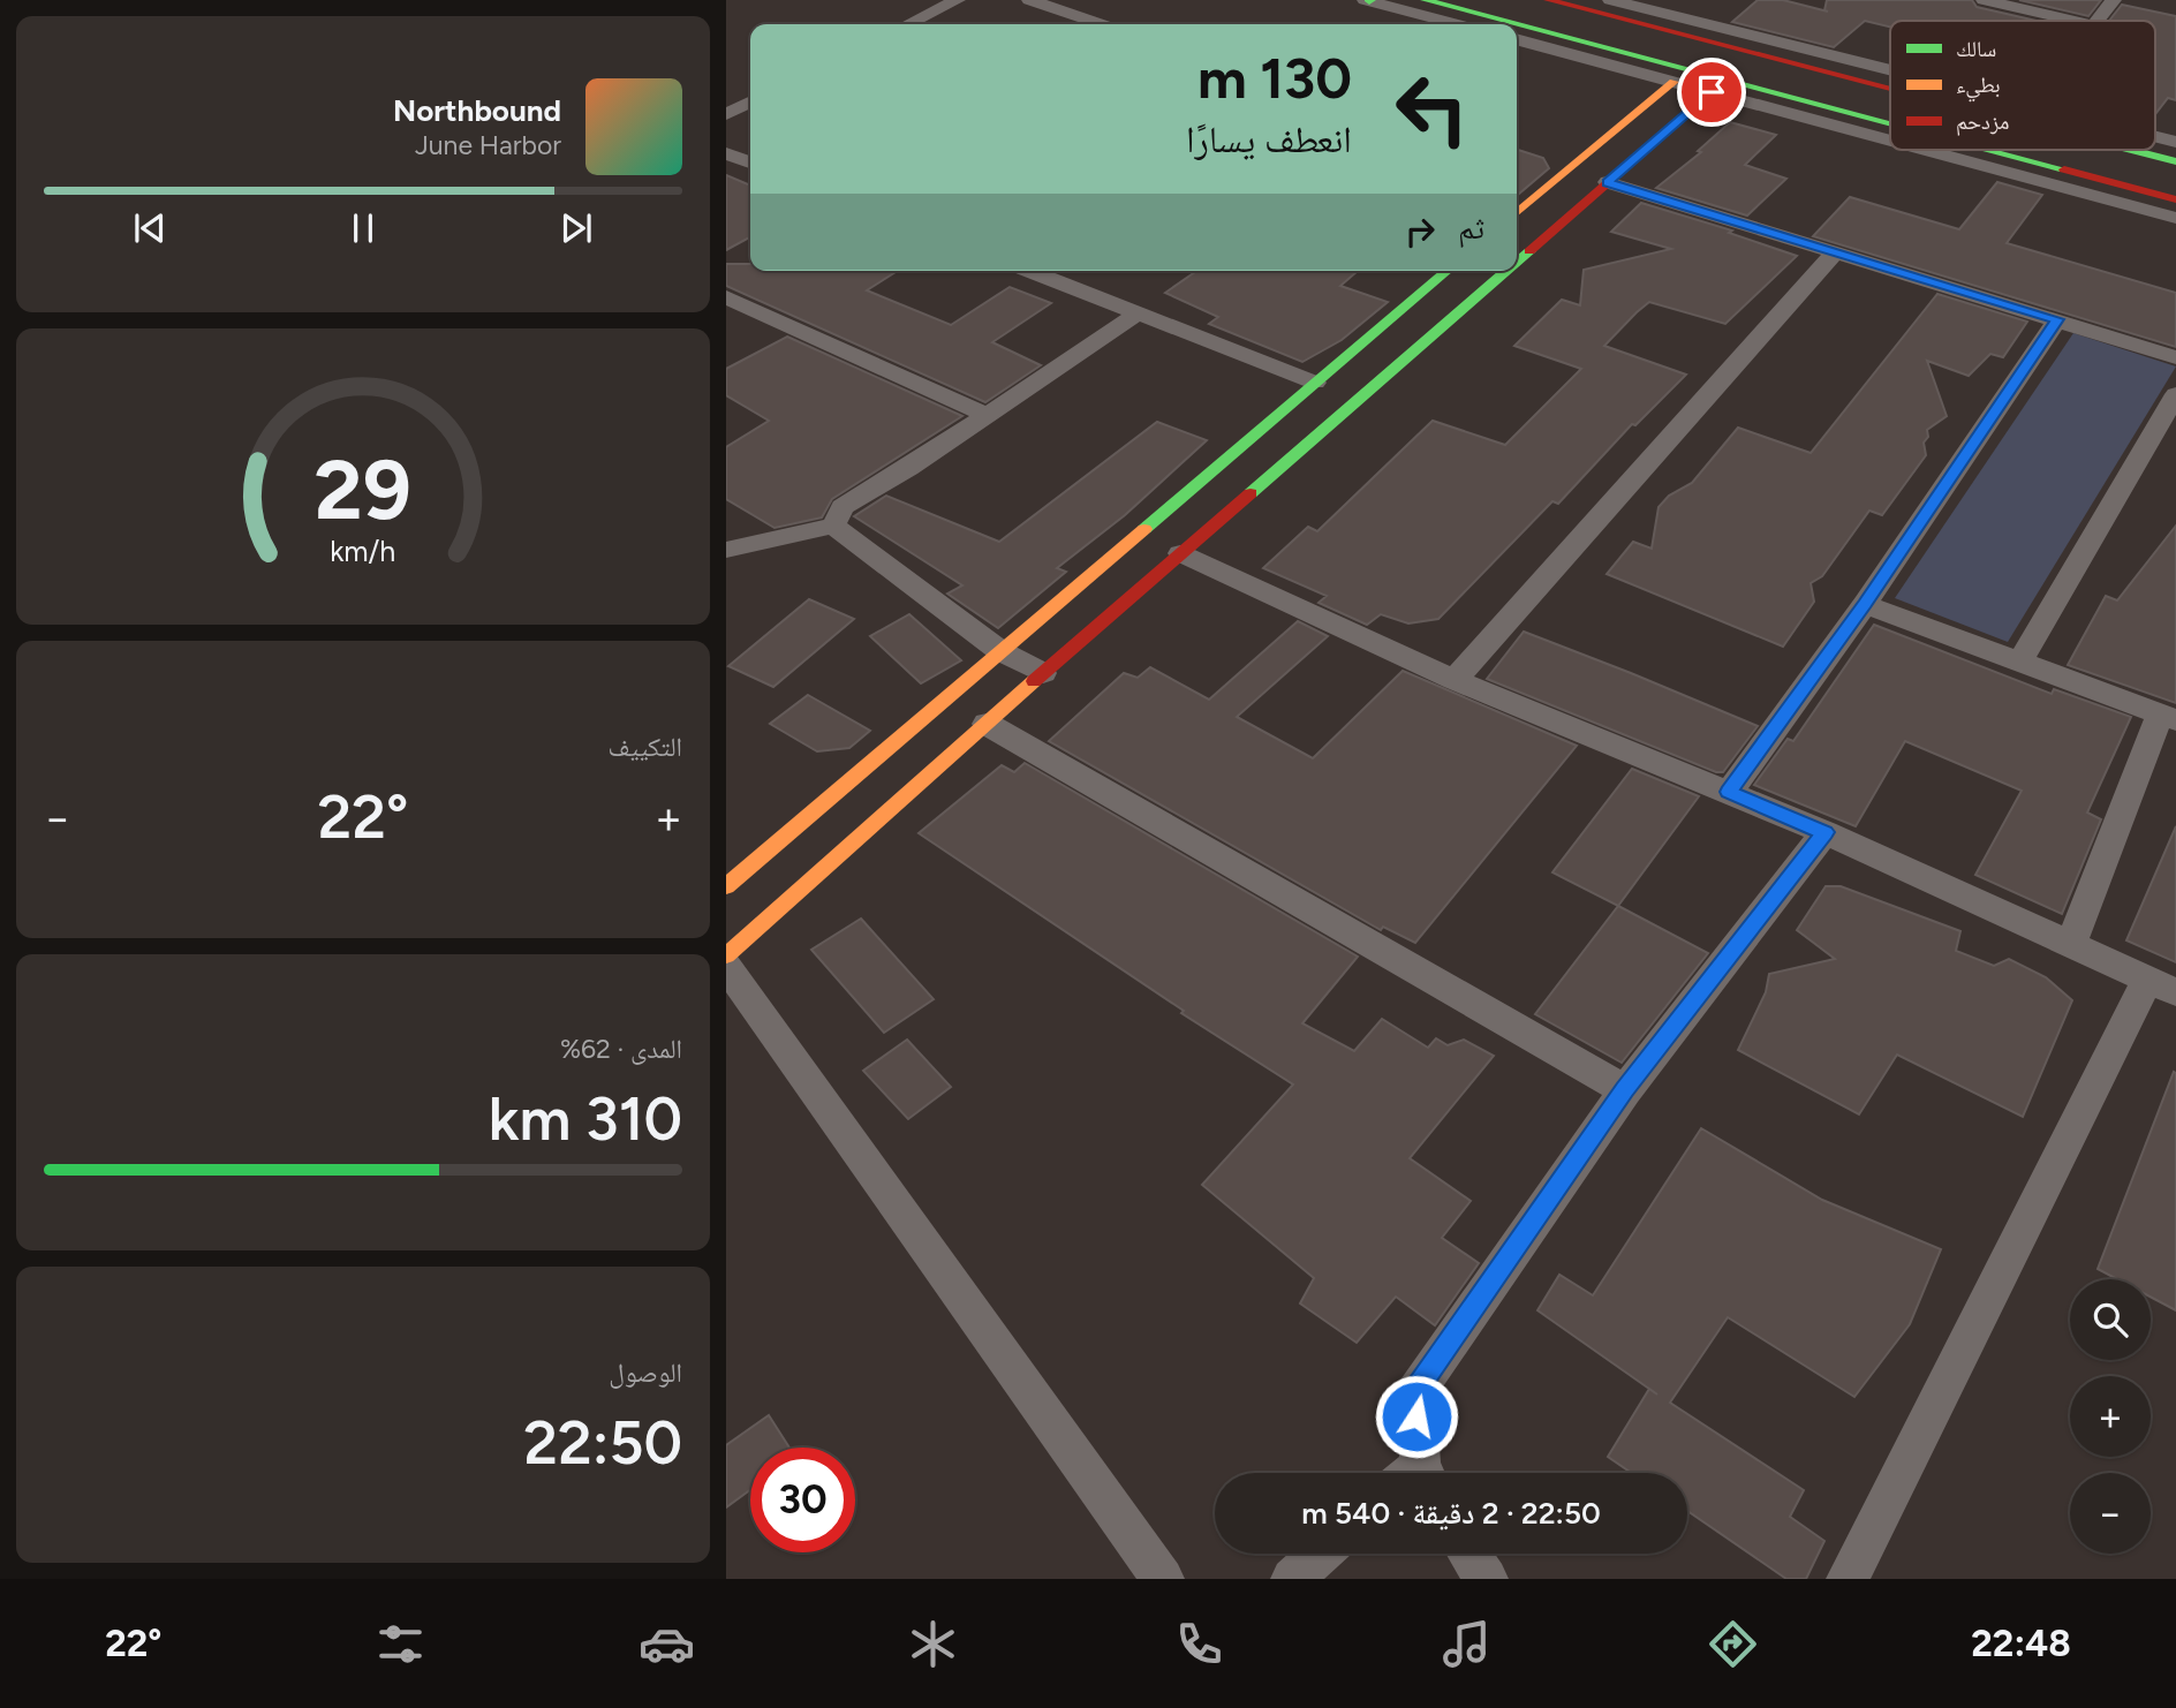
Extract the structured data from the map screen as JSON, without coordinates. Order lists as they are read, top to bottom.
{
  "legend": ["سالك", "بطيء", "مزدحم"],
  "page": {
    "turn": ["130 m", "انعطف يسارًا"],
    "song": ["Northbound", "June Harbor"],
    "then": "ثم",
    "tile": [
      "التكييف",
      ["المدى · 62%", "310 km"],
      ["الوصول", "22:50"]
    ],
    "heat": ["−", "22°", "+"],
    "map_buttons": ["+", "−"],
    "limit": "30",
    "trip": "22:50 · 2 دقيقة · 540 m",
    "tabs": ["22:48", "22°"],
    "gauge": ["29", "km/h"]
  }
}
